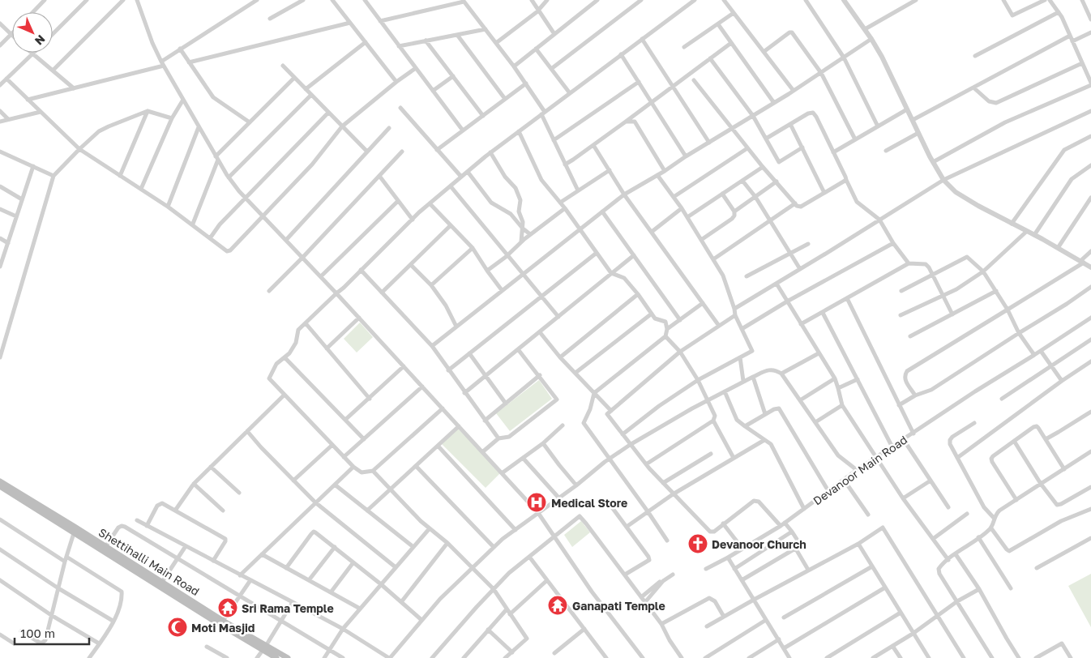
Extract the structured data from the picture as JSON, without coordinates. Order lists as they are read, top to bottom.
{
  "streets": {
    "main road": ["Shettihalli Main Road"],
    "street": ["Devanoor Main Road"]
  },
  "places": {
    "hospital": ["Medical Store"],
    "church": ["Devanoor Church"],
    "temple": ["Ganapati Temple", "Sri Rama Temple"],
    "mosque": ["Moti Masjid"]
  },
  "scale_bar": "100 m",
  "north": "bottom right"
}
